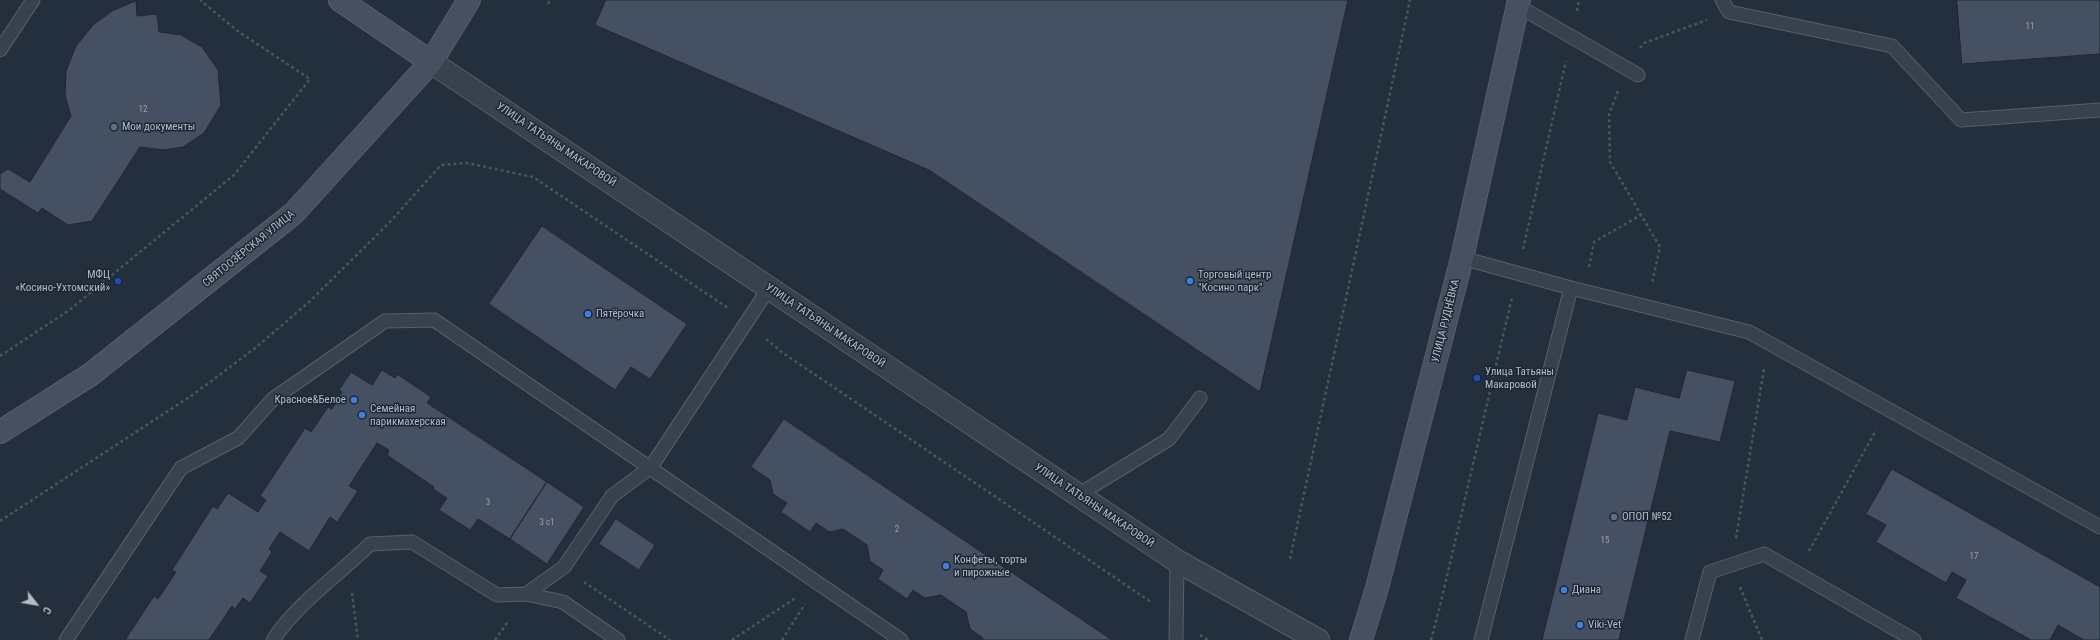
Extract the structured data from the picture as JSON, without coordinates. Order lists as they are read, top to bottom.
{
  "streets": {
    "street": ["УЛИЦА ТАТЬЯНЫ МАКАРОВОЙ", "СВЯТООЗЁРСКАЯ УЛИЦА", "УЛИЦА РУДНЁВКА"]
  },
  "crossings": [
    ["УЛИЦА ТАТЬЯНЫ МАКАРОВОЙ", "СВЯТООЗЁРСКАЯ УЛИЦА"]
  ],
  "places": [
    "Мои документы",
    "МФЦ «Косино-Ухтомский»",
    "Торговый центр \"Косино парк\"",
    "Пятёрочка",
    "Улица Татьяны Макаровой",
    "Красное&Белое",
    "Семейная парикмахерская",
    "ОПОП №52",
    "Конфеты, торты и пирожные",
    "Диана",
    "Viki-Vet"
  ],
  "house_numbers": [
    "11",
    "12",
    "3",
    "3 c1",
    "2",
    "15",
    "17"
  ],
  "north": "bottom right"
}
